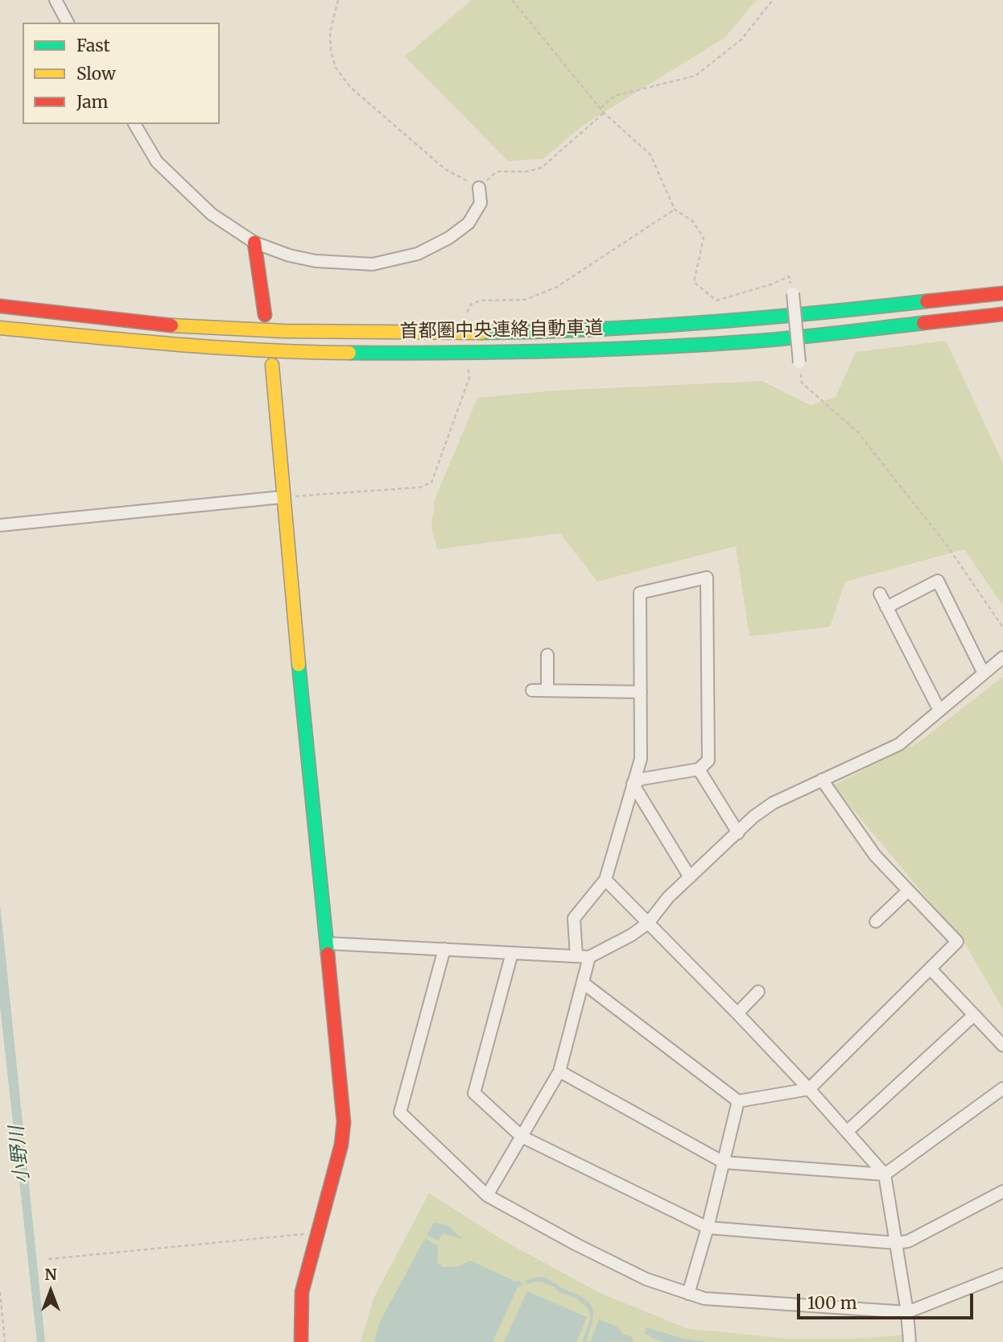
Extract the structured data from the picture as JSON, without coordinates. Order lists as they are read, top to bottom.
{
  "streets": {
    "main road": ["首都圏中央連絡自動車道"]
  },
  "water": ["小野川"],
  "legend": ["Fast", "Slow", "Jam"],
  "scale_bar": "100 m",
  "north": "top"
}
